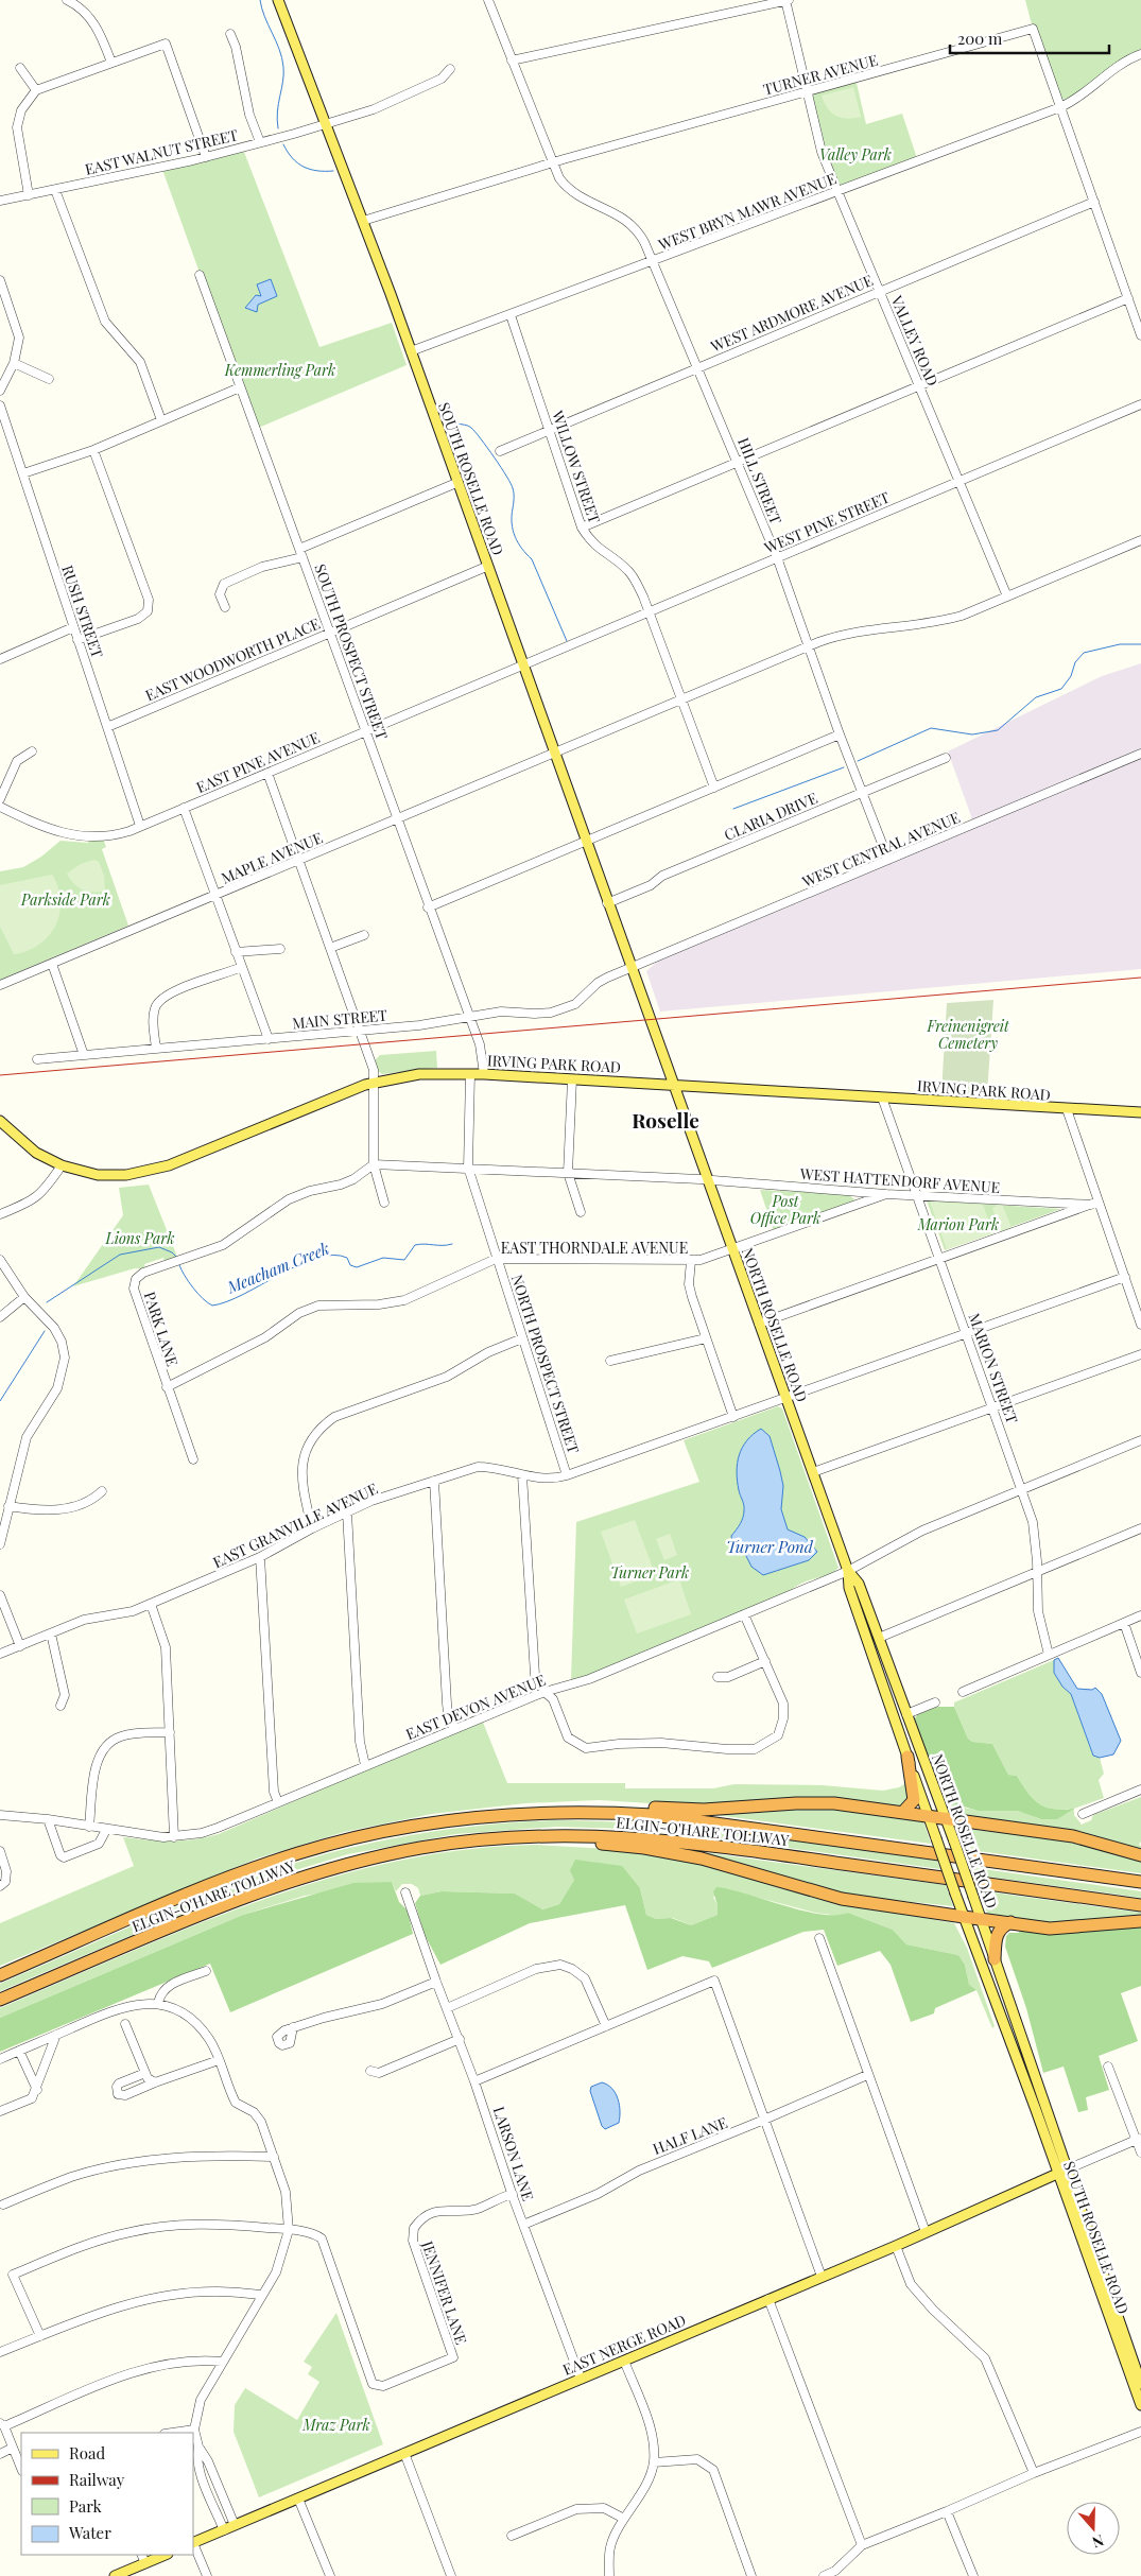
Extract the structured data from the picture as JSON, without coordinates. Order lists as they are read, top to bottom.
{
  "streets": {
    "highway": ["ELGIN-O'HARE TOLLWAY"],
    "main road": [
      "SOUTH ROSELLE ROAD",
      "IRVING PARK ROAD",
      "NORTH ROSELLE ROAD",
      "EAST NERGE ROAD"
    ],
    "street": [
      "TURNER AVENUE",
      "EAST WALNUT STREET",
      "WEST BRYN MAWR AVENUE",
      "WEST ARDMORE AVENUE",
      "VALLEY ROAD",
      "WILLOW STREET",
      "HILL STREET",
      "WEST PINE STREET",
      "RUSH STREET",
      "SOUTH PROSPECT STREET",
      "EAST WOODWORTH PLACE",
      "EAST PINE AVENUE",
      "CLARIA DRIVE",
      "WEST CENTRAL AVENUE",
      "MAPLE AVENUE",
      "MAIN STREET",
      "WEST HATTENDORF AVENUE",
      "EAST THORNDALE AVENUE",
      "PARK LANE",
      "NORTH PROSPECT STREET",
      "MARION STREET",
      "EAST GRANVILLE AVENUE",
      "EAST DEVON AVENUE",
      "HALF LANE",
      "LARSON LANE",
      "JENNIFER LANE"
    ]
  },
  "crossings": [
    ["TURNER AVENUE", "WEST BRYN MAWR AVENUE"],
    ["TURNER AVENUE", "VALLEY ROAD"],
    ["TURNER AVENUE", "HILL STREET"],
    ["EAST WALNUT STREET", "SOUTH ROSELLE ROAD"],
    ["WEST BRYN MAWR AVENUE", "VALLEY ROAD"],
    ["WEST BRYN MAWR AVENUE", "WILLOW STREET"],
    ["WEST BRYN MAWR AVENUE", "SOUTH ROSELLE ROAD"],
    ["WEST BRYN MAWR AVENUE", "HILL STREET"],
    ["WEST ARDMORE AVENUE", "VALLEY ROAD"],
    ["WEST ARDMORE AVENUE", "WILLOW STREET"],
    ["WEST ARDMORE AVENUE", "HILL STREET"],
    ["VALLEY ROAD", "WEST PINE STREET"],
    ["VALLEY ROAD", "MAPLE AVENUE"],
    ["WILLOW STREET", "WEST PINE STREET"],
    ["WILLOW STREET", "MAPLE AVENUE"],
    ["SOUTH ROSELLE ROAD", "WEST PINE STREET"],
    ["SOUTH ROSELLE ROAD", "EAST WOODWORTH PLACE"],
    ["SOUTH ROSELLE ROAD", "EAST PINE AVENUE"],
    ["SOUTH ROSELLE ROAD", "CLARIA DRIVE"],
    ["SOUTH ROSELLE ROAD", "WEST CENTRAL AVENUE"],
    ["SOUTH ROSELLE ROAD", "MAPLE AVENUE"],
    ["SOUTH ROSELLE ROAD", "MAIN STREET"],
    ["SOUTH ROSELLE ROAD", "NORTH ROSELLE ROAD"],
    ["SOUTH ROSELLE ROAD", "EAST NERGE ROAD"],
    ["HILL STREET", "WEST PINE STREET"],
    ["HILL STREET", "CLARIA DRIVE"],
    ["HILL STREET", "WEST CENTRAL AVENUE"],
    ["HILL STREET", "MAPLE AVENUE"],
    ["WEST PINE STREET", "EAST PINE AVENUE"],
    ["RUSH STREET", "EAST WOODWORTH PLACE"],
    ["RUSH STREET", "EAST PINE AVENUE"],
    ["SOUTH PROSPECT STREET", "EAST WOODWORTH PLACE"],
    ["SOUTH PROSPECT STREET", "EAST PINE AVENUE"],
    ["SOUTH PROSPECT STREET", "MAPLE AVENUE"],
    ["SOUTH PROSPECT STREET", "MAIN STREET"],
    ["SOUTH PROSPECT STREET", "IRVING PARK ROAD"],
    ["WEST CENTRAL AVENUE", "MAIN STREET"],
    ["WEST CENTRAL AVENUE", "NORTH ROSELLE ROAD"],
    ["MAIN STREET", "NORTH ROSELLE ROAD"],
    ["IRVING PARK ROAD", "NORTH ROSELLE ROAD"],
    ["IRVING PARK ROAD", "NORTH PROSPECT STREET"],
    ["IRVING PARK ROAD", "MARION STREET"],
    ["WEST HATTENDORF AVENUE", "EAST THORNDALE AVENUE"],
    ["WEST HATTENDORF AVENUE", "NORTH ROSELLE ROAD"],
    ["WEST HATTENDORF AVENUE", "PARK LANE"],
    ["WEST HATTENDORF AVENUE", "NORTH PROSPECT STREET"],
    ["WEST HATTENDORF AVENUE", "MARION STREET"],
    ["EAST THORNDALE AVENUE", "NORTH ROSELLE ROAD"],
    ["EAST THORNDALE AVENUE", "PARK LANE"],
    ["EAST THORNDALE AVENUE", "NORTH PROSPECT STREET"],
    ["NORTH ROSELLE ROAD", "EAST GRANVILLE AVENUE"],
    ["NORTH ROSELLE ROAD", "EAST DEVON AVENUE"],
    ["NORTH PROSPECT STREET", "EAST GRANVILLE AVENUE"],
    ["MARION STREET", "EAST GRANVILLE AVENUE"],
    ["MARION STREET", "EAST DEVON AVENUE"],
    ["HALF LANE", "LARSON LANE"],
    ["LARSON LANE", "JENNIFER LANE"],
    ["LARSON LANE", "EAST NERGE ROAD"]
  ],
  "districts": ["Roselle"],
  "water": ["Meacham Creek", "Turner Pond"],
  "parks": [
    "Valley Park",
    "Kemmerling Park",
    "Parkside Park",
    "Freinenigreit Cemetery",
    "Post Office Park",
    "Marion Park",
    "Lions Park",
    "Turner Park",
    "Mraz Park"
  ],
  "legend": [
    "Road",
    "Railway",
    "Park",
    "Water"
  ],
  "scale_bar": "200 m",
  "north": "bottom"
}
